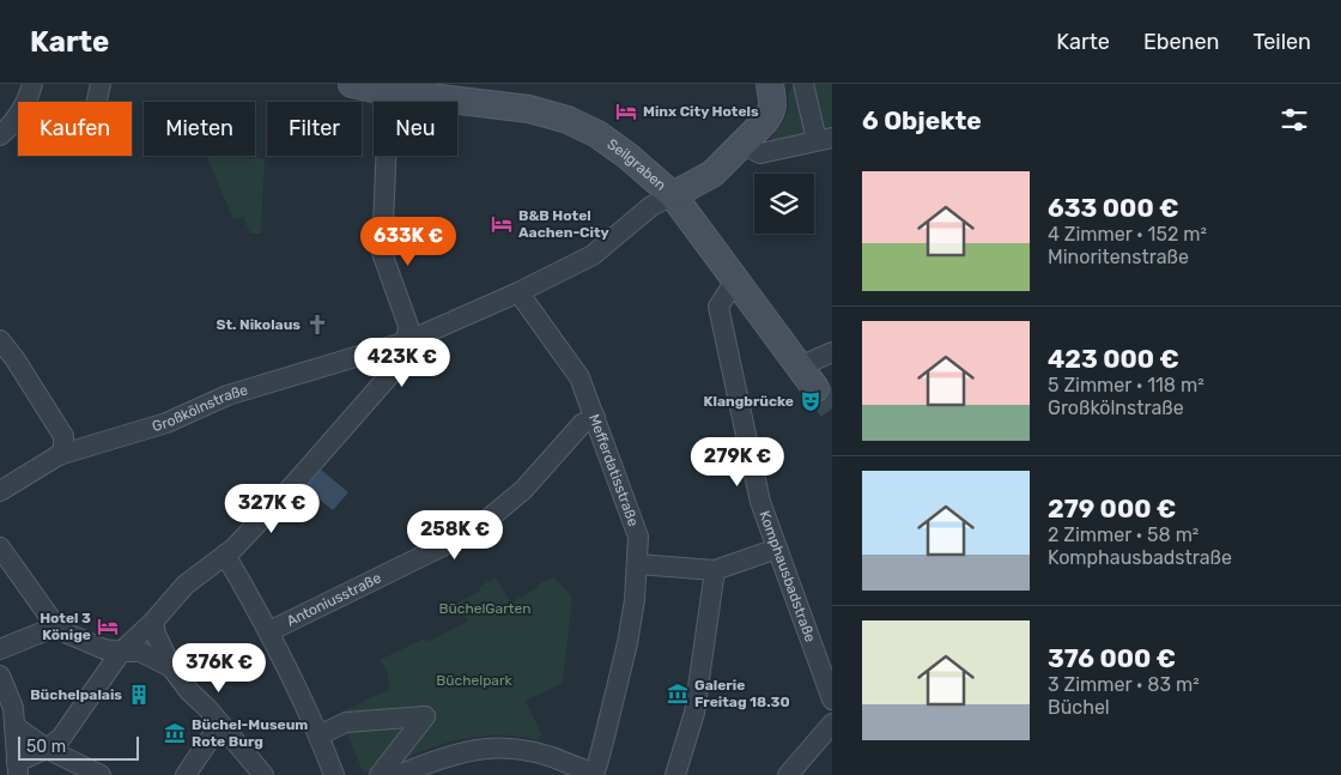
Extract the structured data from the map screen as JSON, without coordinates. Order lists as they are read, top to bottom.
{
  "streets": {
    "street": [
      "Seilgraben",
      "Großkölnstraße",
      "Mefferdatisstraße",
      "Komphausbadstraße",
      "Antoniusstraße"
    ]
  },
  "crossings": [
    ["Seilgraben", "Großkölnstraße"],
    ["Großkölnstraße", "Mefferdatisstraße"],
    ["Mefferdatisstraße", "Antoniusstraße"]
  ],
  "parks": ["BüchelGarten", "Büchelpark"],
  "places": {
    "hotel": ["Minx City Hotels", "B&B Hotel Aachen-City", "Hotel 3 Könige"],
    "church": ["St. Nikolaus"],
    "theatre": ["Klangbrücke"],
    "museum": ["Galerie Freitag 18.30", "Büchel-Museum Rote Burg"],
    "building": ["Büchelpalais"]
  },
  "scale_bar": "50 m",
  "page": {
    "header": "Karte",
    "nav": ["Karte", "Ebenen", "Teilen"],
    "heading": "6 Objekte",
    "chip": [
      "Kaufen",
      "Mieten",
      "Filter",
      "Neu"
    ],
    "list": [
      {
        "name": "633 000 €",
        "note": "4 Zimmer · 152 m² · Minoritenstraße"
      },
      {
        "name": "423 000 €",
        "note": "5 Zimmer · 118 m² · Großkölnstraße"
      },
      {
        "name": "279 000 €",
        "note": "2 Zimmer · 58 m² · Komphausbadstraße"
      },
      {
        "name": "376 000 €",
        "note": "3 Zimmer · 83 m² · Büchel"
      }
    ],
    "price": [
      "633K €",
      "423K €",
      "279K €",
      "327K €",
      "258K €",
      "376K €"
    ],
    "scale": "50 m"
  }
}
